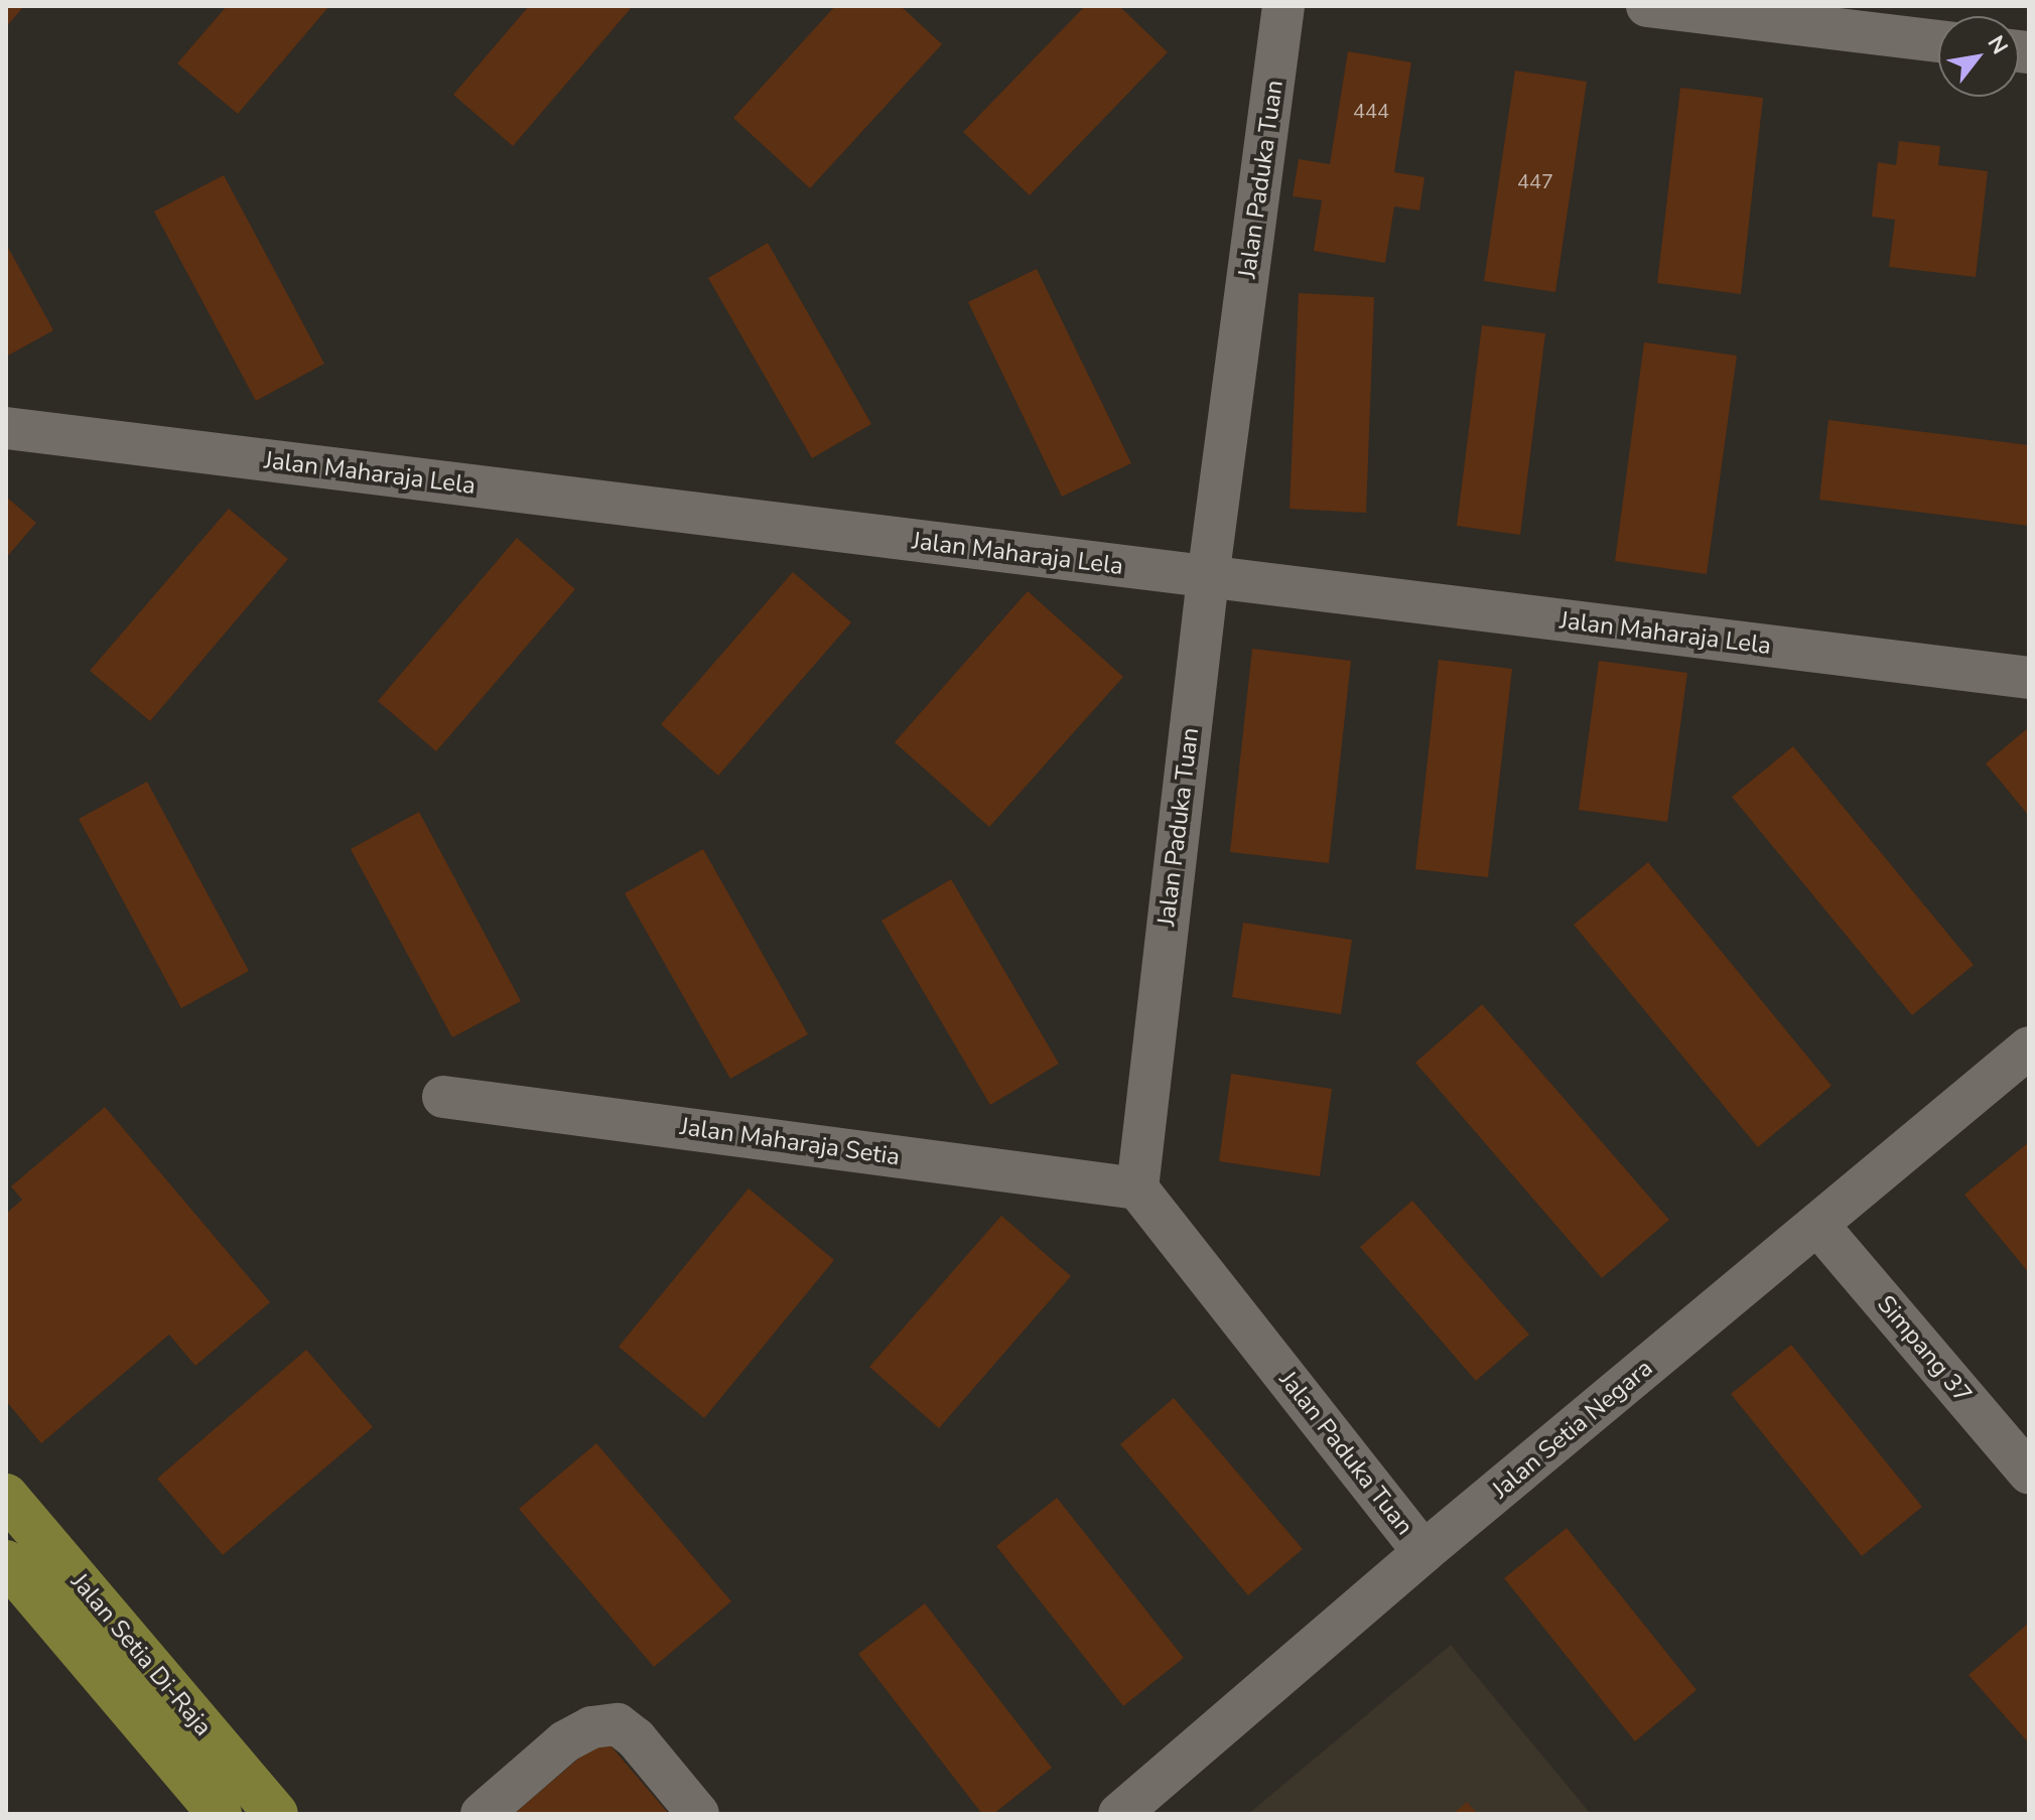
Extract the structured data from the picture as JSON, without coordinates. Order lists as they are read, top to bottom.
{
  "streets": {
    "main road": ["Jalan Setia Di-Raja"],
    "street": [
      "Jalan Paduka Tuan",
      "Jalan Maharaja Lela",
      "Jalan Maharaja Setia",
      "Simpang 37",
      "Jalan Setia Negara"
    ]
  },
  "crossings": [
    ["Jalan Paduka Tuan", "Jalan Maharaja Lela"],
    ["Jalan Paduka Tuan", "Jalan Maharaja Setia"],
    ["Jalan Paduka Tuan", "Jalan Setia Negara"],
    ["Simpang 37", "Jalan Setia Negara"]
  ],
  "house_numbers": ["444", "447"],
  "north": "top right"
}
